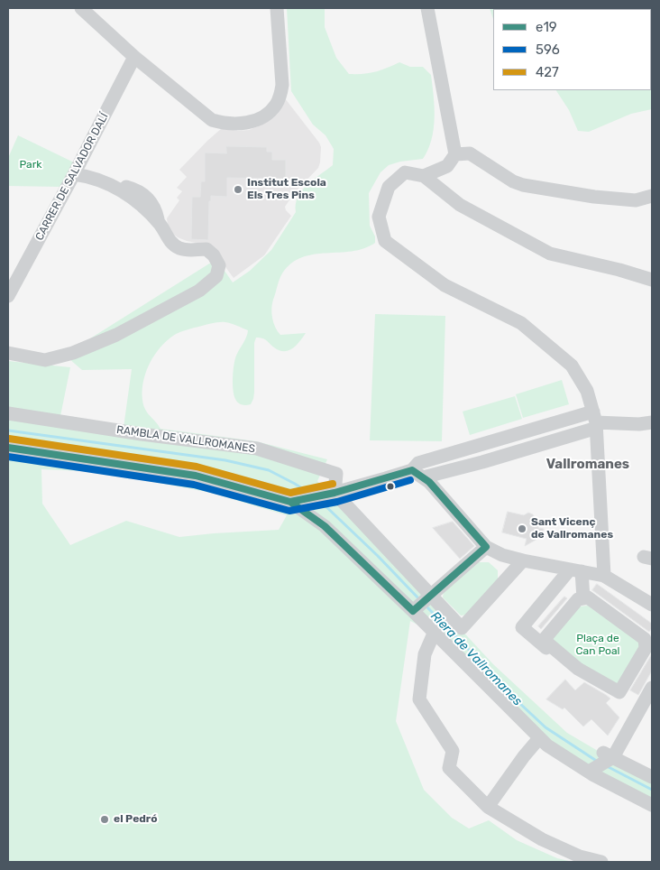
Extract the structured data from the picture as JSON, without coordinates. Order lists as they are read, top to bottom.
{
  "streets": {
    "street": ["CARRER DE SALVADOR DALÍ", "RAMBLA DE VALLROMANES"]
  },
  "districts": ["Vallromanes"],
  "water": ["Riera de Vallromanes"],
  "parks": ["Park", "Plaça de Can Poal"],
  "places": ["Institut Escola Els Tres Pins", "Sant Vicenç de Vallromanes", "el Pedró"],
  "lines": ["transit line 427", "transit line e19", "transit line 596"],
  "legend": ["e19", "596", "427"]
}
